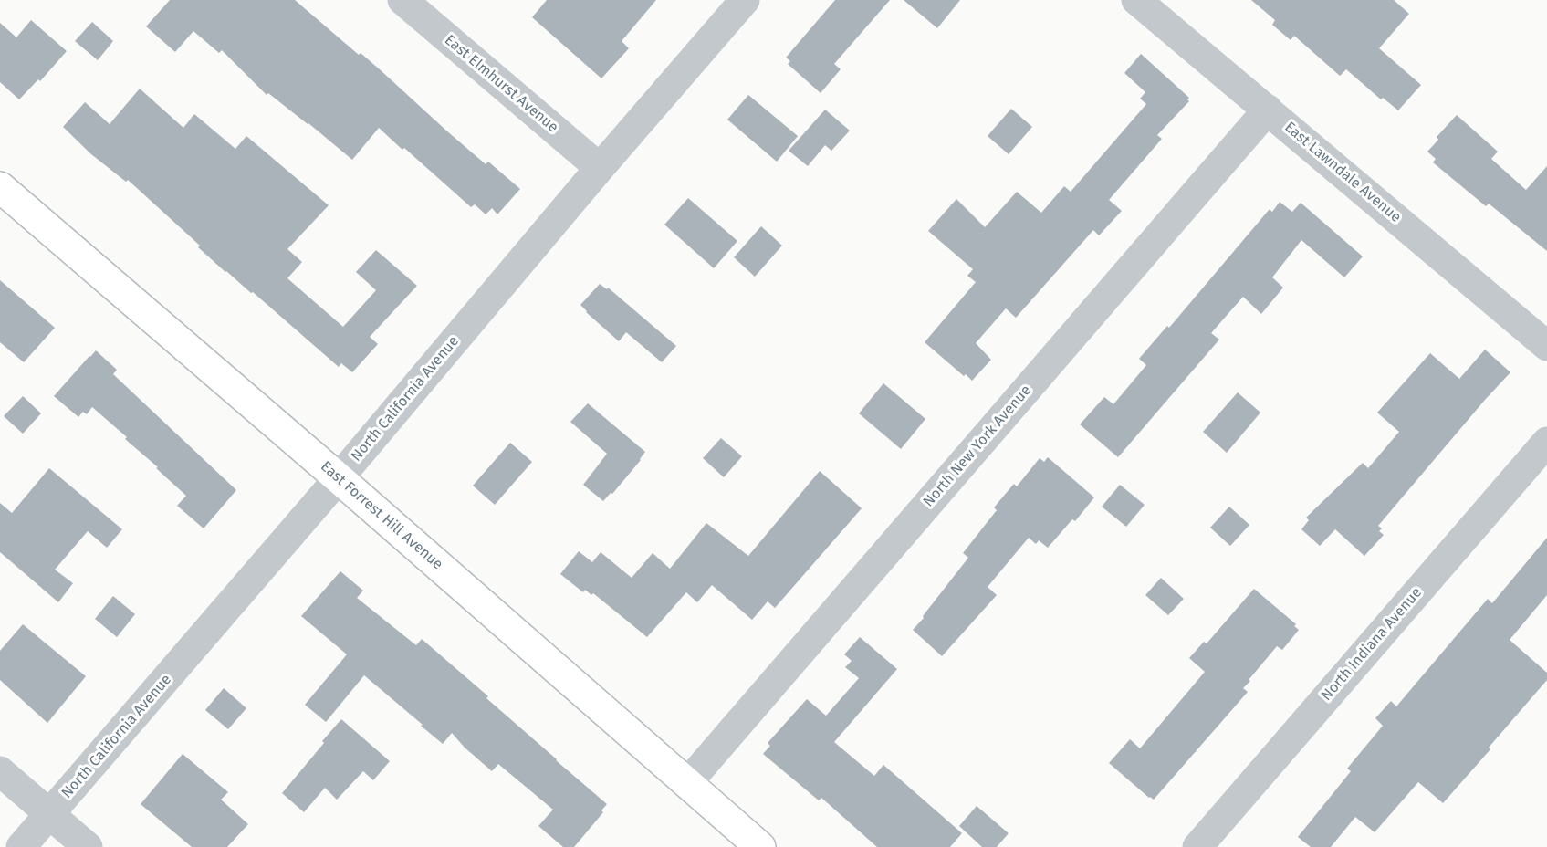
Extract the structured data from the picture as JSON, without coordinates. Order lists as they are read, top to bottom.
{
  "streets": {
    "main road": ["East Forrest Hill Avenue"],
    "street": [
      "East Elmhurst Avenue",
      "East Lawndale Avenue",
      "North California Avenue",
      "North New York Avenue",
      "North Indiana Avenue"
    ]
  },
  "crossings": [
    ["East Elmhurst Avenue", "North California Avenue"],
    ["East Lawndale Avenue", "North New York Avenue"],
    ["North California Avenue", "East Forrest Hill Avenue"],
    ["North New York Avenue", "East Forrest Hill Avenue"]
  ]
}
